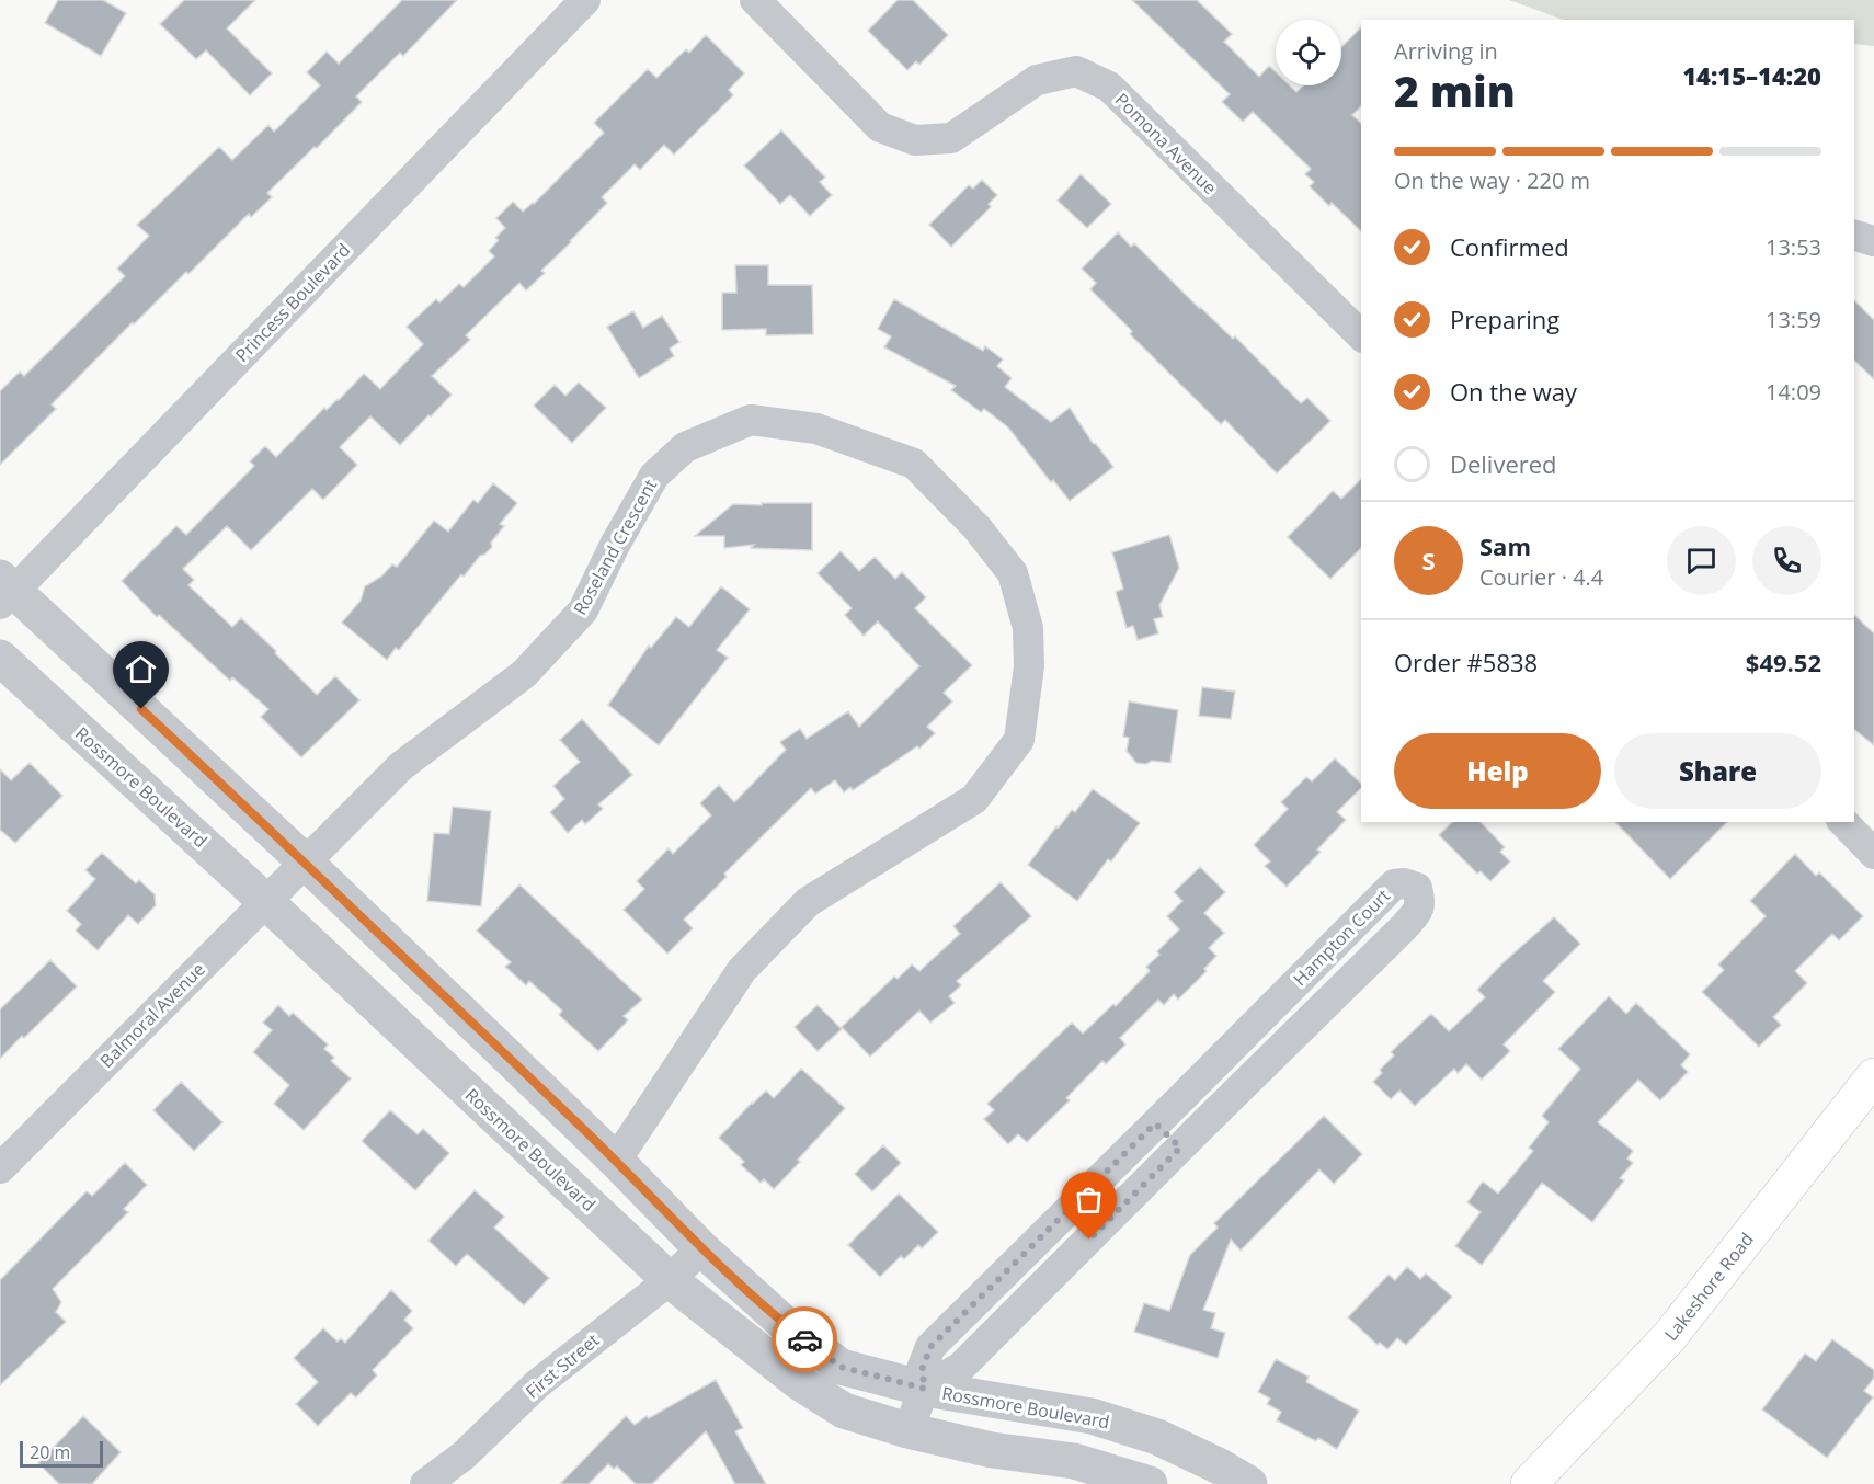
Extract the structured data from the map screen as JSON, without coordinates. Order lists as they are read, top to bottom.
{
  "streets": {
    "main road": ["Lakeshore Road"],
    "street": [
      "Pomona Avenue",
      "Princess Boulevard",
      "Roseland Crescent",
      "Rossmore Boulevard",
      "Hampton Court",
      "Balmoral Avenue",
      "First Street"
    ]
  },
  "crossings": [
    ["Princess Boulevard", "Rossmore Boulevard"],
    ["Roseland Crescent", "Rossmore Boulevard"],
    ["Roseland Crescent", "Balmoral Avenue"],
    ["Rossmore Boulevard", "Hampton Court"],
    ["Rossmore Boulevard", "Balmoral Avenue"],
    ["Rossmore Boulevard", "First Street"]
  ],
  "scale_bar": "20 m",
  "page": {
    "heading": ["2 min", "Arriving in", "14:15–14:20"],
    "panel": [
      "Sam",
      "Courier · 4.4",
      "Order #5838",
      "$49.52"
    ],
    "bar": "On the way · 220 m",
    "list": [
      ["Confirmed", "13:53"],
      ["Preparing", "13:59"],
      ["On the way", "14:09"],
      "Delivered"
    ],
    "round": "S",
    "buttons": ["Help", "Share"],
    "scale": "20 m"
  }
}
